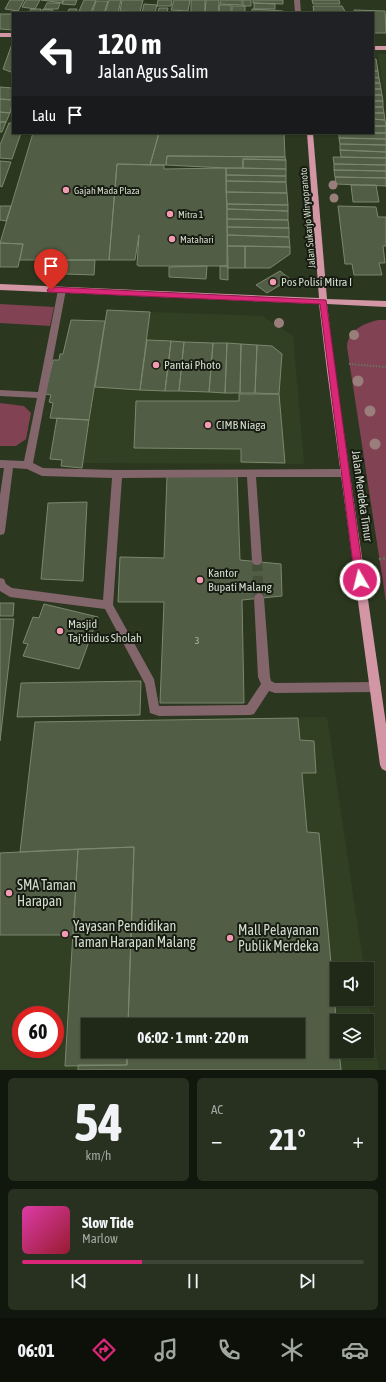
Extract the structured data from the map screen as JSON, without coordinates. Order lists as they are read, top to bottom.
{
  "streets": {
    "main road": ["Jalan Sukarjo Wiryopranoto", "Jalan Merdeka Timur"]
  },
  "crossings": [
    ["Jalan Sukarjo Wiryopranoto", "Jalan Merdeka Timur"]
  ],
  "places": [
    "Gajah Mada Plaza",
    "Mitra 1",
    "Matahari",
    "Pos Polisi Mitra I",
    "Pantai Photo",
    "CIMB Niaga",
    "Kantor Bupati Malang",
    "Masjid Taj'diidus Sholah",
    "SMA Taman Harapan",
    "Yayasan Pendidikan Taman Harapan Malang",
    "Mall Pelayanan Publik Merdeka"
  ],
  "house_numbers": ["3"],
  "page": {
    "turn": ["120 m", "Jalan Agus Salim"],
    "then": "Lalu",
    "limit": "60",
    "trip": "06:02 · 1 mnt · 220 m",
    "tile": [
      ["54", "km/h"],
      "AC"
    ],
    "heat": ["−", "21°", "+"],
    "song": ["Slow Tide", "Marlow"],
    "tabs": "06:01"
  }
}
